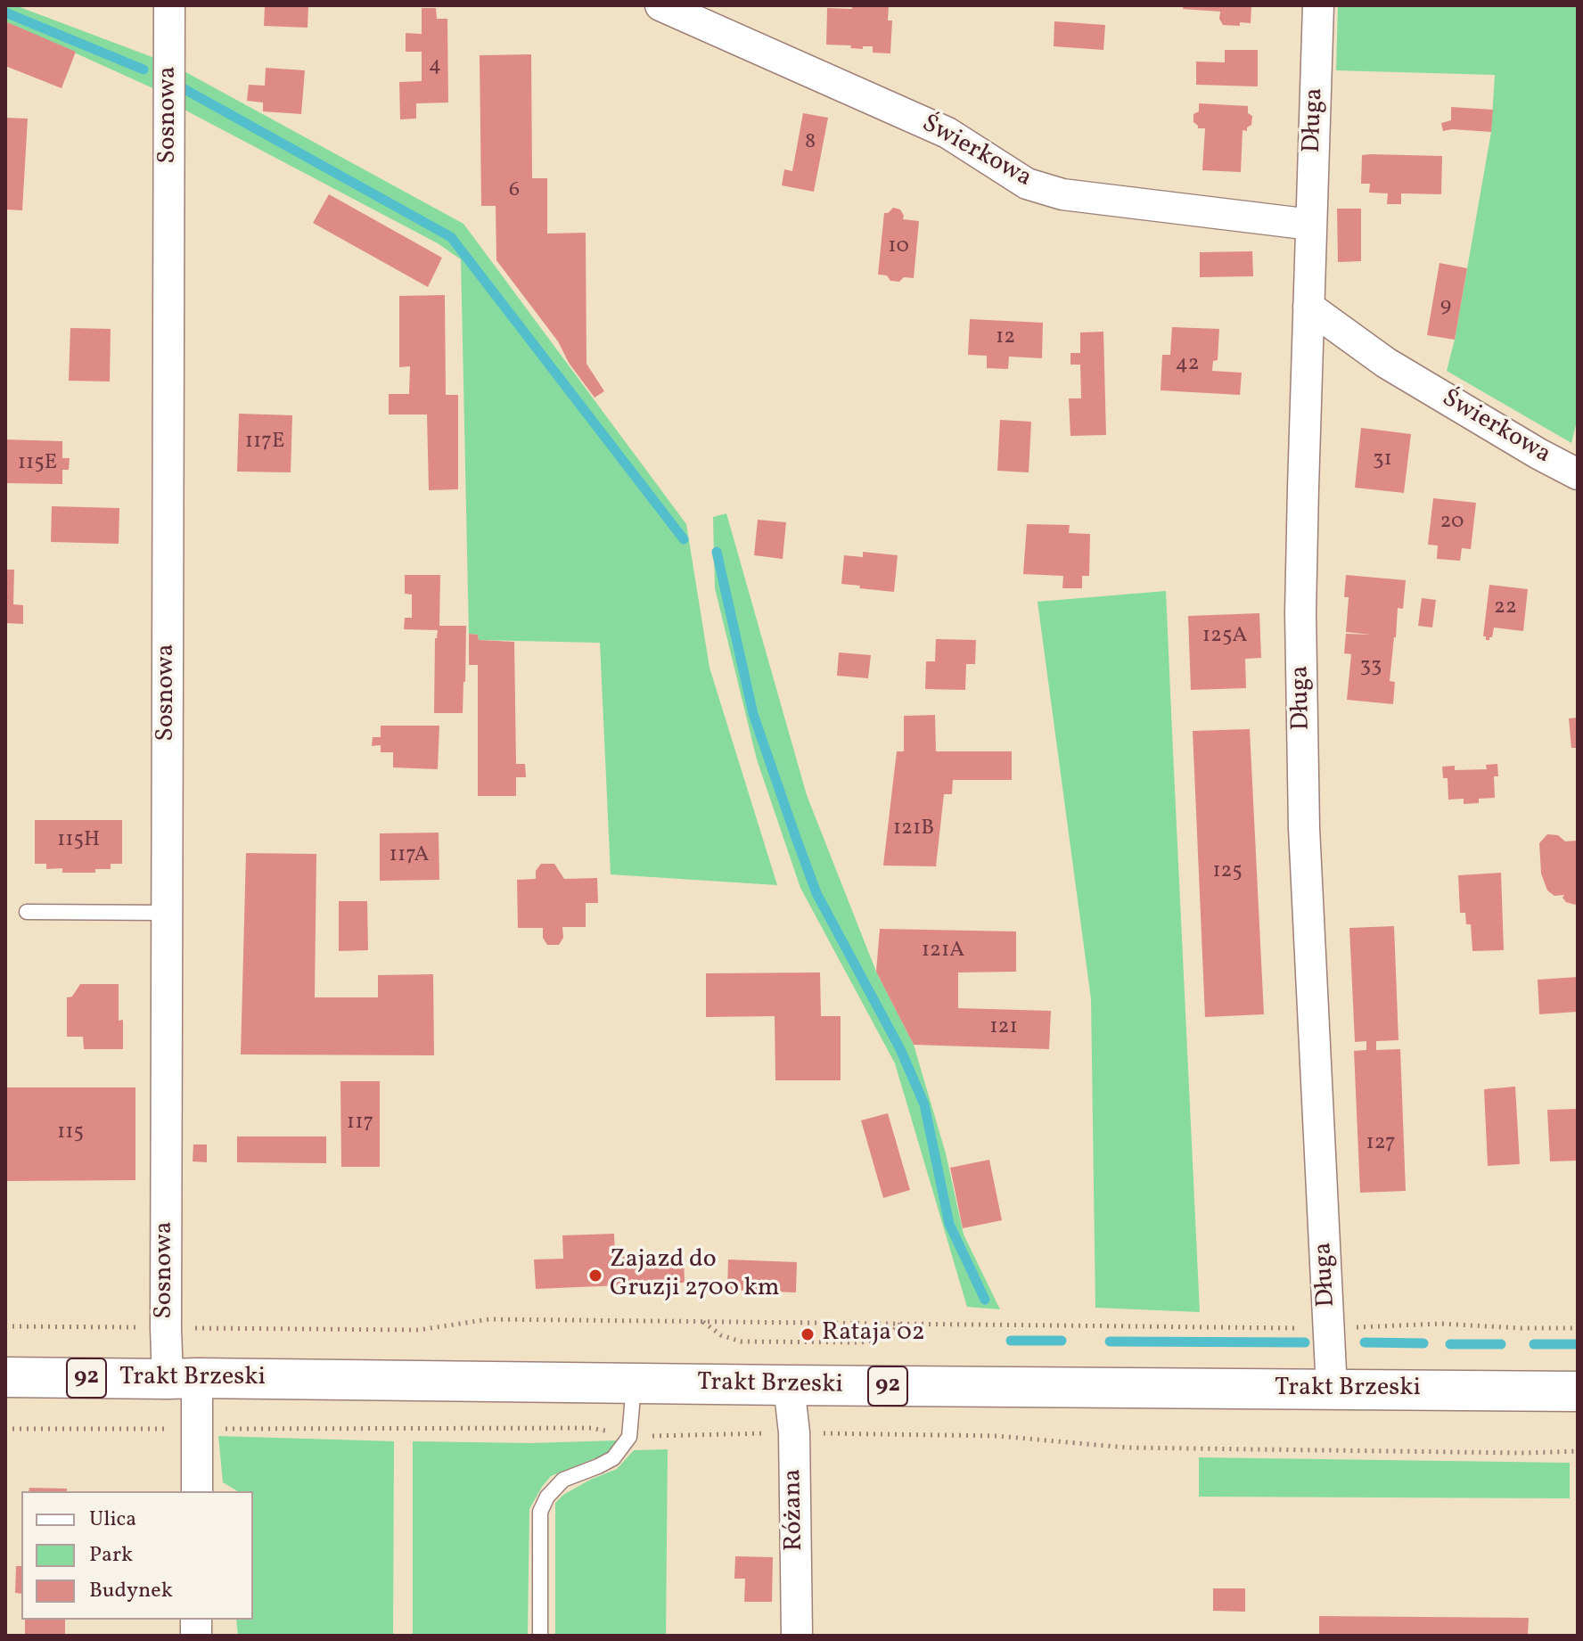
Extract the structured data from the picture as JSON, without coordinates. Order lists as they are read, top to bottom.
{
  "streets": {
    "main road": ["92", "Trakt Brzeski"],
    "street": [
      "Sosnowa",
      "Długa",
      "Świerkowa",
      "Różana"
    ]
  },
  "crossings": [
    ["Sosnowa", "Trakt Brzeski"],
    ["Długa", "Świerkowa"],
    ["Długa", "Trakt Brzeski"],
    ["Trakt Brzeski", "Różana"]
  ],
  "places": ["Zajazd do Gruzji 2700 km", "Rataja 02"],
  "house_numbers": [
    "4",
    "8",
    "6",
    "10",
    "9",
    "12",
    "42",
    "117E",
    "31",
    "115E",
    "20",
    "22",
    "125A",
    "33",
    "121B",
    "115H",
    "117A",
    "125",
    "121A",
    "121",
    "117",
    "115",
    "127"
  ],
  "legend": ["Ulica", "Park", "Budynek"]
}
